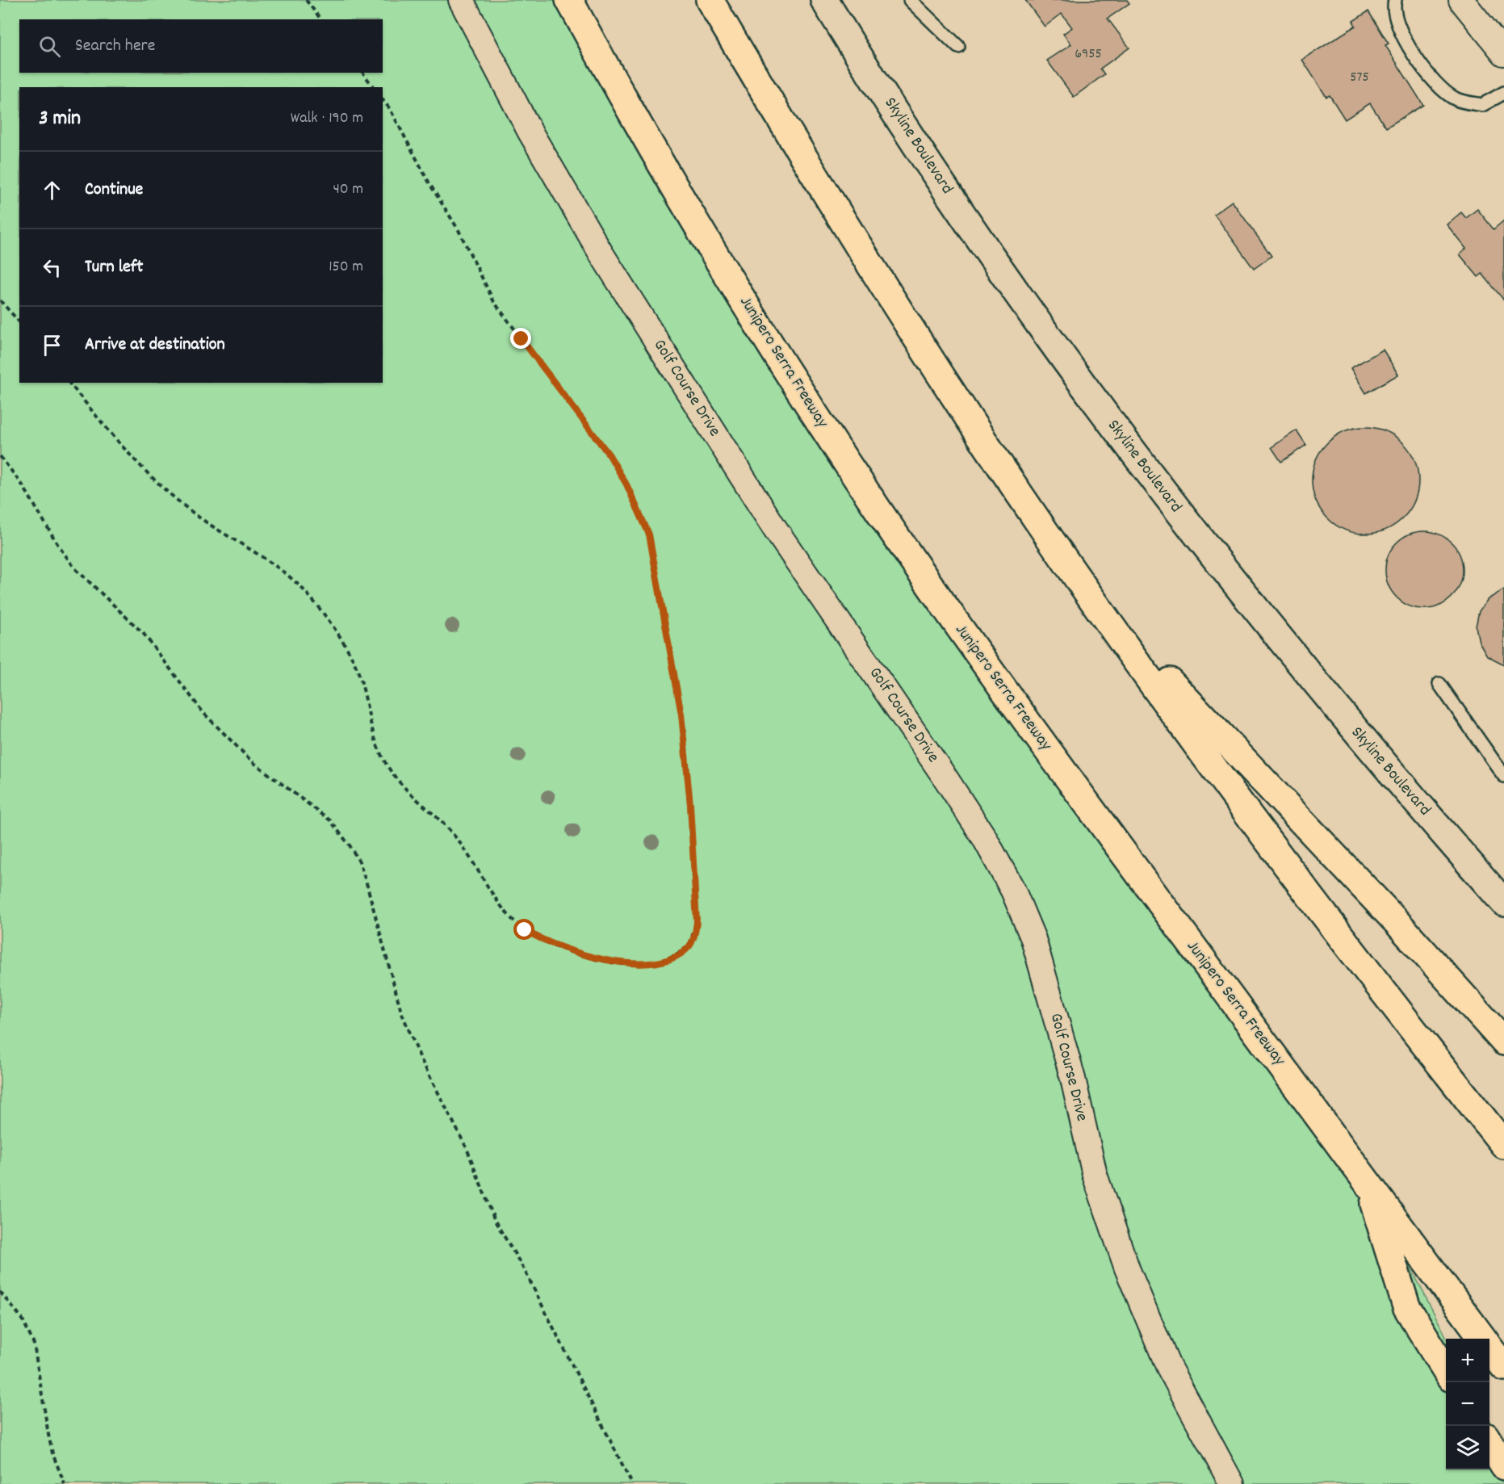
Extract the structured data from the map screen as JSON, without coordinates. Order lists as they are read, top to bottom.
{
  "streets": {
    "highway": ["Junipero Serra Freeway"],
    "main road": ["Skyline Boulevard"],
    "street": ["Golf Course Drive"]
  },
  "house_numbers": ["6955", "575"],
  "page": {
    "search": "Search here",
    "heading": ["3 min", "Walk · 190 m"],
    "list": [
      ["Continue", "40 m"],
      ["Turn left", "150 m"],
      "Arrive at destination"
    ],
    "map_buttons": ["+", "−"]
  }
}
